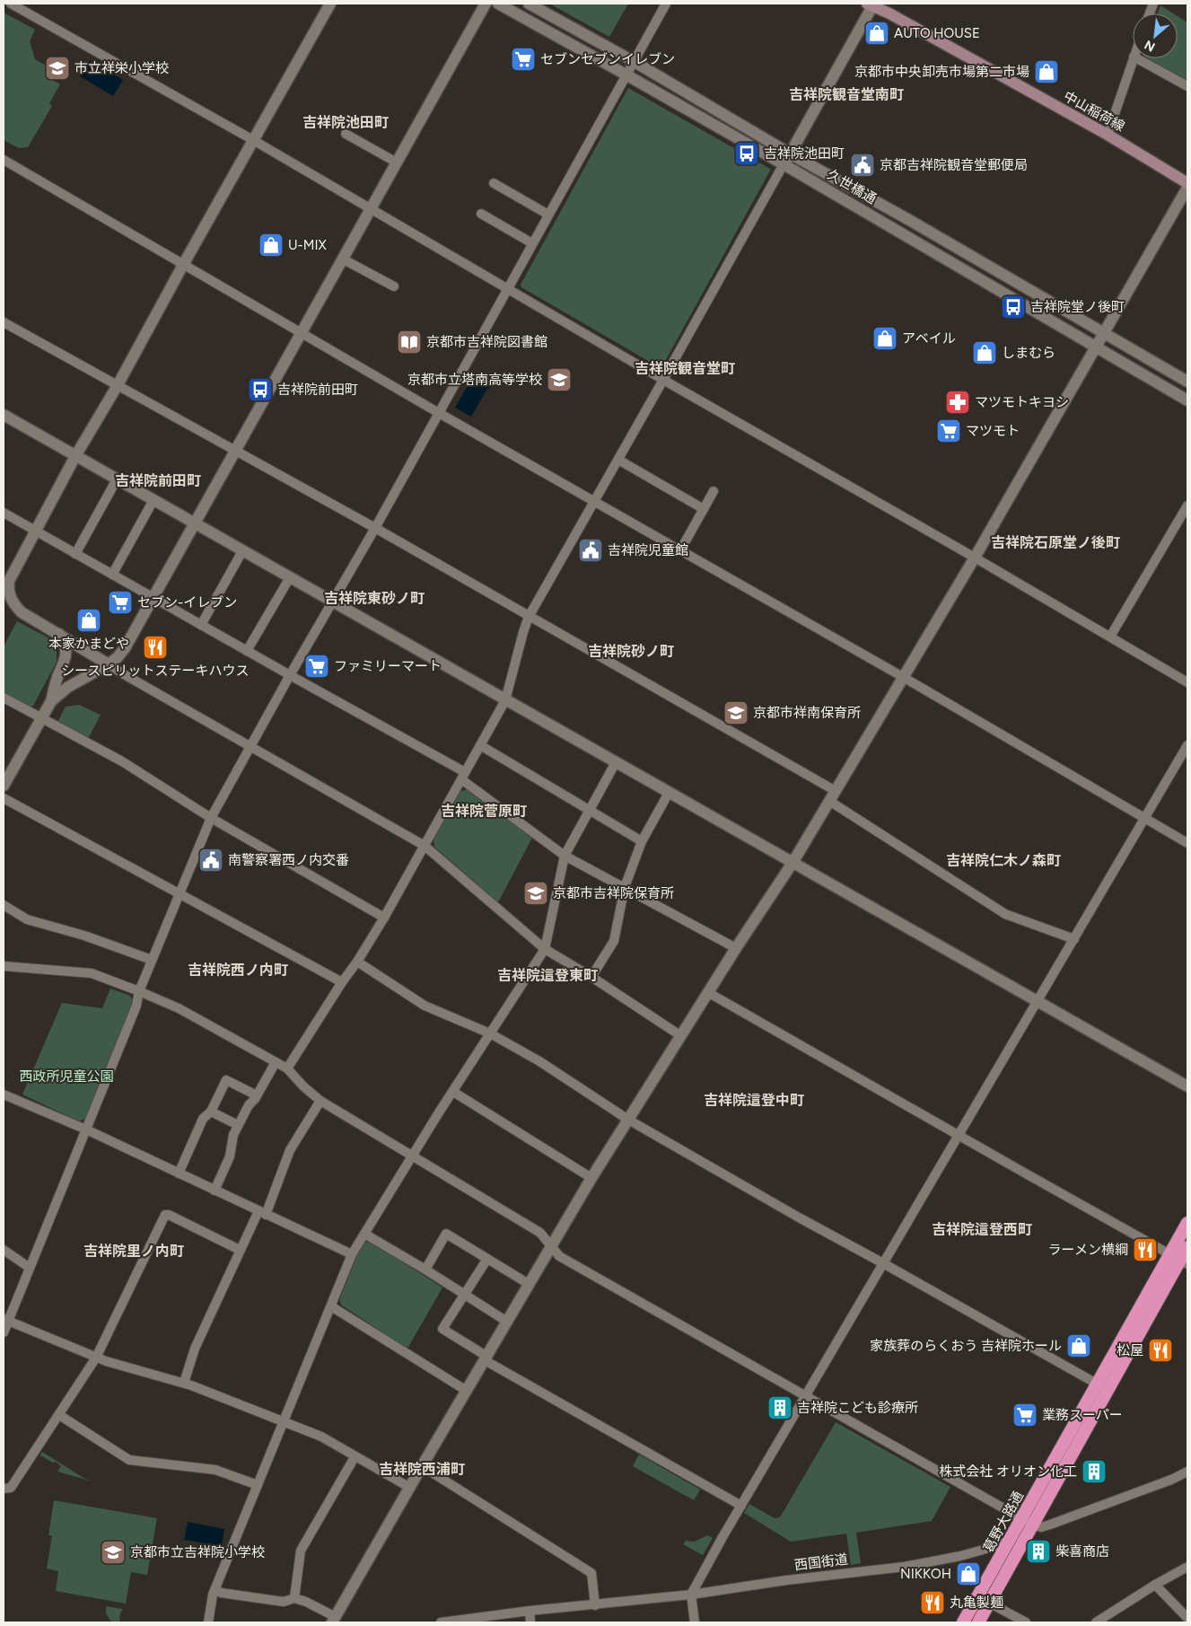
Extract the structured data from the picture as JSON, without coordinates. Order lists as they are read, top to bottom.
{
  "streets": {
    "highway": ["葛野大路通"],
    "main road": ["中山稲荷線"],
    "street": ["久世橋通", "西国街道"]
  },
  "crossings": [
    ["葛野大路通", "西国街道"]
  ],
  "districts": [
    "吉祥院観音堂南町",
    "吉祥院池田町",
    "吉祥院観音堂町",
    "吉祥院前田町",
    "吉祥院石原堂ノ後町",
    "吉祥院東砂ノ町",
    "吉祥院砂ノ町",
    "吉祥院菅原町",
    "吉祥院仁木ノ森町",
    "吉祥院西ノ内町",
    "吉祥院這登東町",
    "吉祥院這登中町",
    "吉祥院這登西町",
    "吉祥院里ノ内町",
    "吉祥院西浦町"
  ],
  "parks": ["西政所児童公園"],
  "places": {
    "shop": [
      "AUTO HOUSE",
      "京都市中央卸売市場第二市場",
      "U-MIX",
      "アベイル",
      "しまむら",
      "本家かまどや",
      "家族葬のらくおう 吉祥院ホール",
      "NIKKOH"
    ],
    "supermarket": [
      "セブンセブンイレブン",
      "マツモト",
      "セブン-イレブン",
      "ファミリーマート",
      "業務スーパー"
    ],
    "school or university": [
      "市立祥栄小学校",
      "京都市立塔南高等学校",
      "京都市祥南保育所",
      "京都市吉祥院保育所",
      "京都市立吉祥院小学校"
    ],
    "bus stop": ["吉祥院池田町", "吉祥院堂ノ後町", "吉祥院前田町"],
    "public building": ["京都吉祥院観音堂郵便局", "吉祥院児童館", "南警察署西ノ内交番"],
    "library": ["京都市吉祥院図書館"],
    "pharmacy": ["マツモトキヨシ"],
    "restaurant": [
      "シースピリットステーキハウス",
      "ラーメン横綱",
      "松屋",
      "丸亀製麺"
    ],
    "building": ["吉祥院こども診療所", "株式会社 オリオン化工", "柴喜商店"]
  },
  "north": "bottom left"
}
